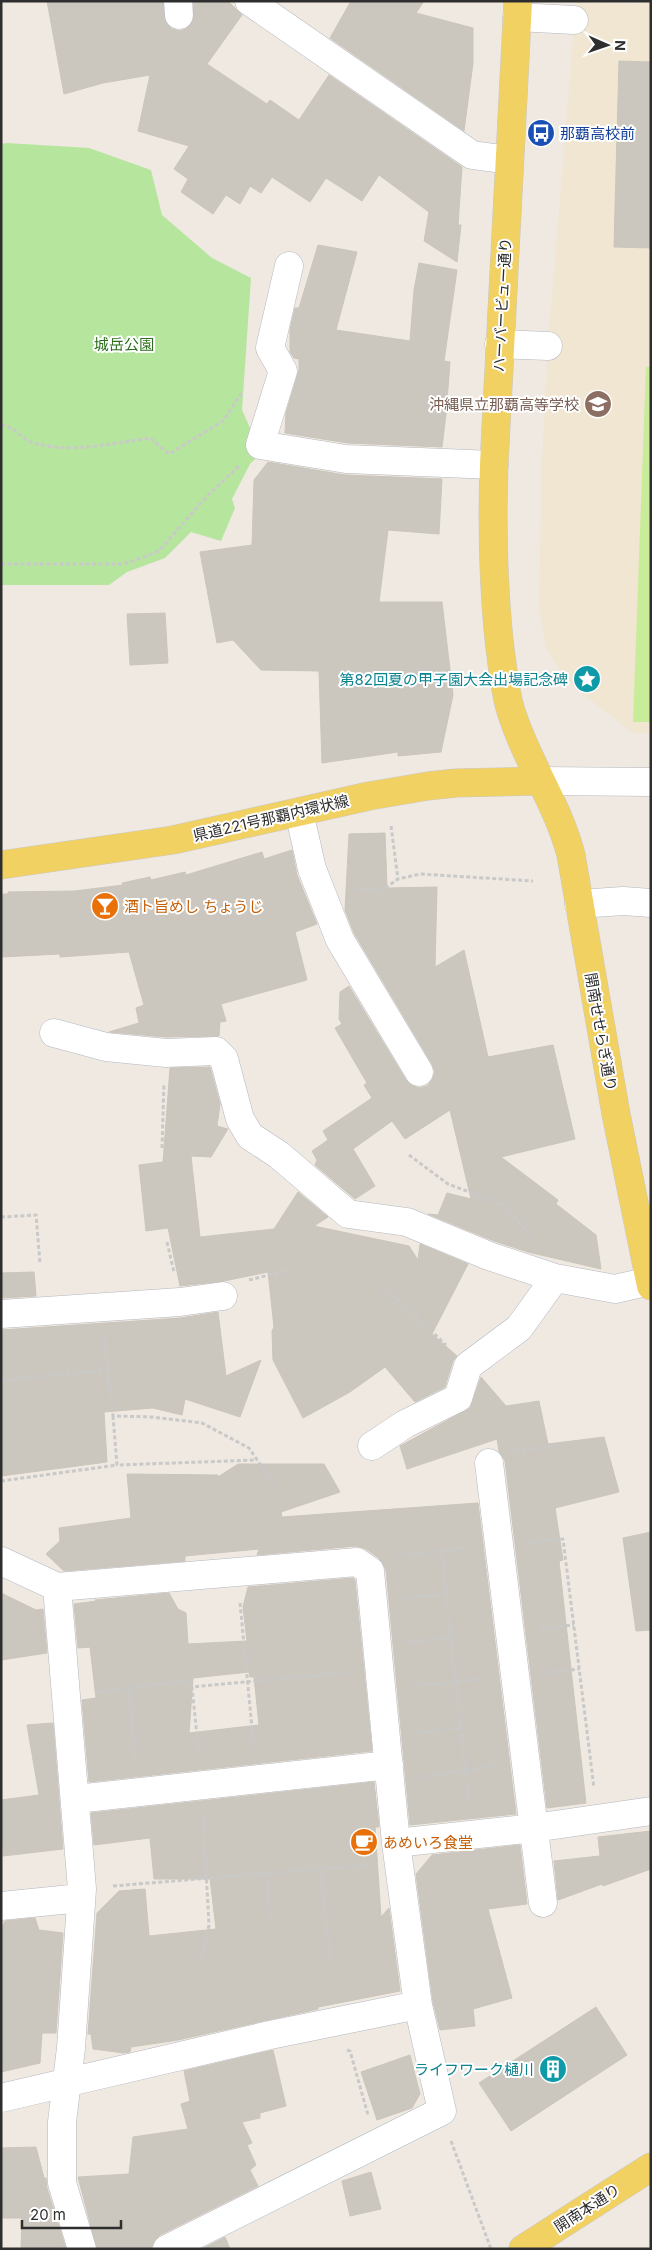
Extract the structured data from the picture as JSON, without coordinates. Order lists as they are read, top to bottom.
{
  "streets": {
    "main road": [
      "ハーバービュー通り",
      "県道221号那覇内環状線",
      "開南せせらぎ通り",
      "開南本通り"
    ]
  },
  "crossings": [
    ["ハーバービュー通り", "県道221号那覇内環状線"],
    ["ハーバービュー通り", "開南せせらぎ通り"],
    ["県道221号那覇内環状線", "開南せせらぎ通り"]
  ],
  "parks": ["城岳公園"],
  "places": {
    "bus stop": ["那覇高校前"],
    "school or university": ["沖縄県立那覇高等学校"],
    "place": ["第82回夏の甲子園大会出場記念碑"],
    "bar": ["酒ト旨めし ちょうじ"],
    "cafe": ["あめいろ食堂"],
    "building": ["ライフワーク樋川"]
  },
  "scale_bar": "20 m",
  "north": "right"
}
